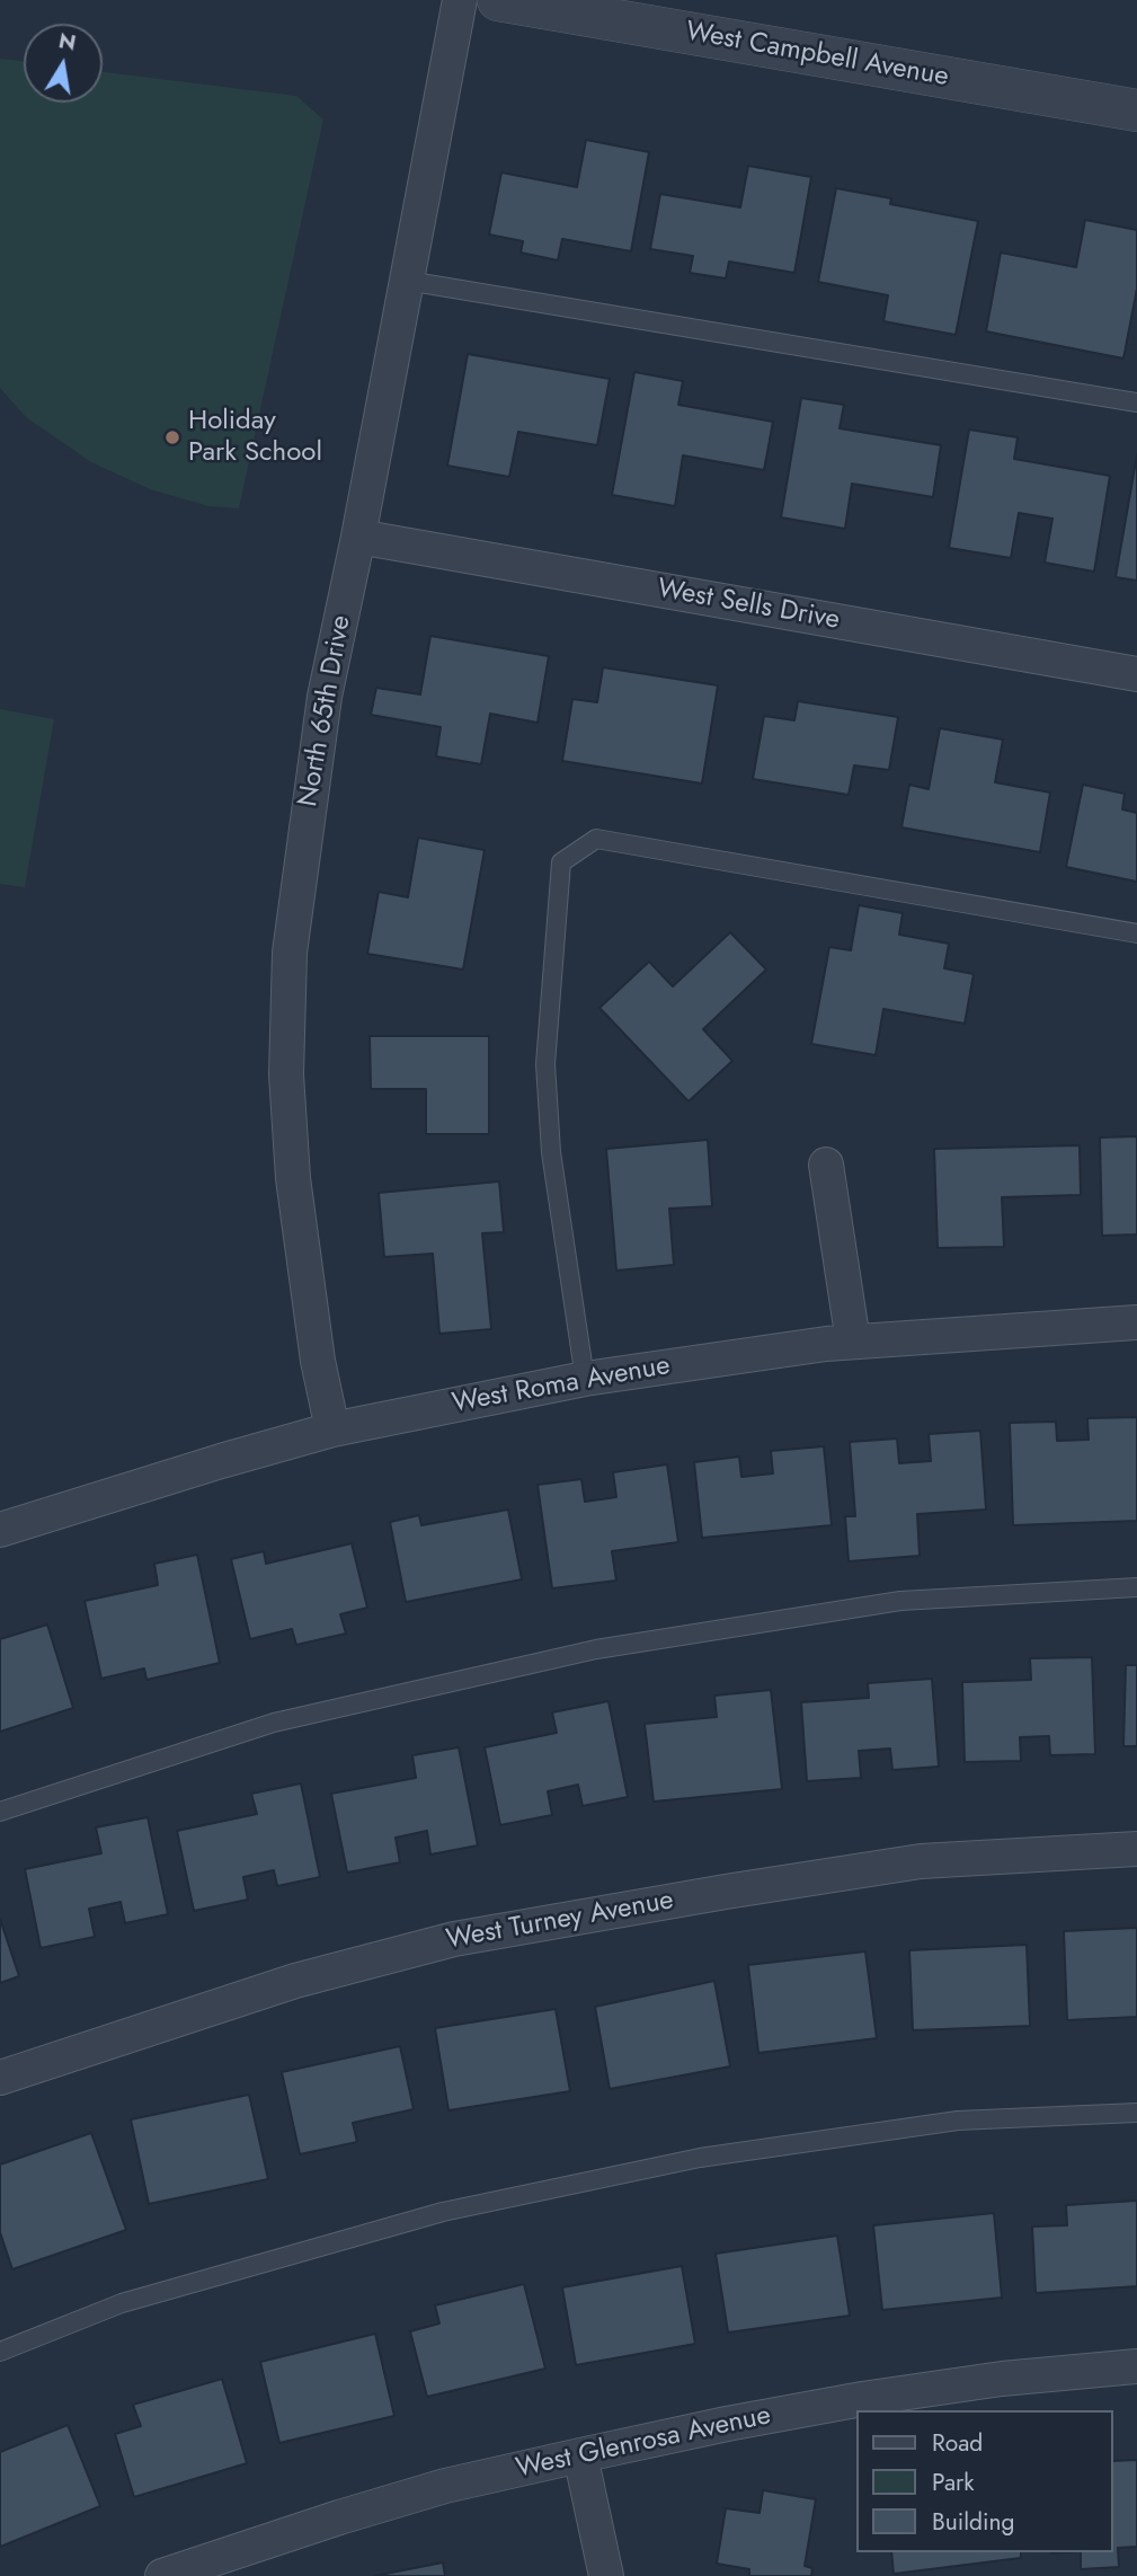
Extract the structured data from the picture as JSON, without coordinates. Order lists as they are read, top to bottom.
{
  "streets": {
    "street": [
      "West Campbell Avenue",
      "West Sells Drive",
      "North 65th Drive",
      "West Roma Avenue",
      "West Turney Avenue",
      "West Glenrosa Avenue"
    ]
  },
  "crossings": [
    ["West Sells Drive", "North 65th Drive"],
    ["North 65th Drive", "West Roma Avenue"]
  ],
  "places": ["Holiday Park School"],
  "legend": ["Road", "Park", "Building"],
  "north": "top"
}
